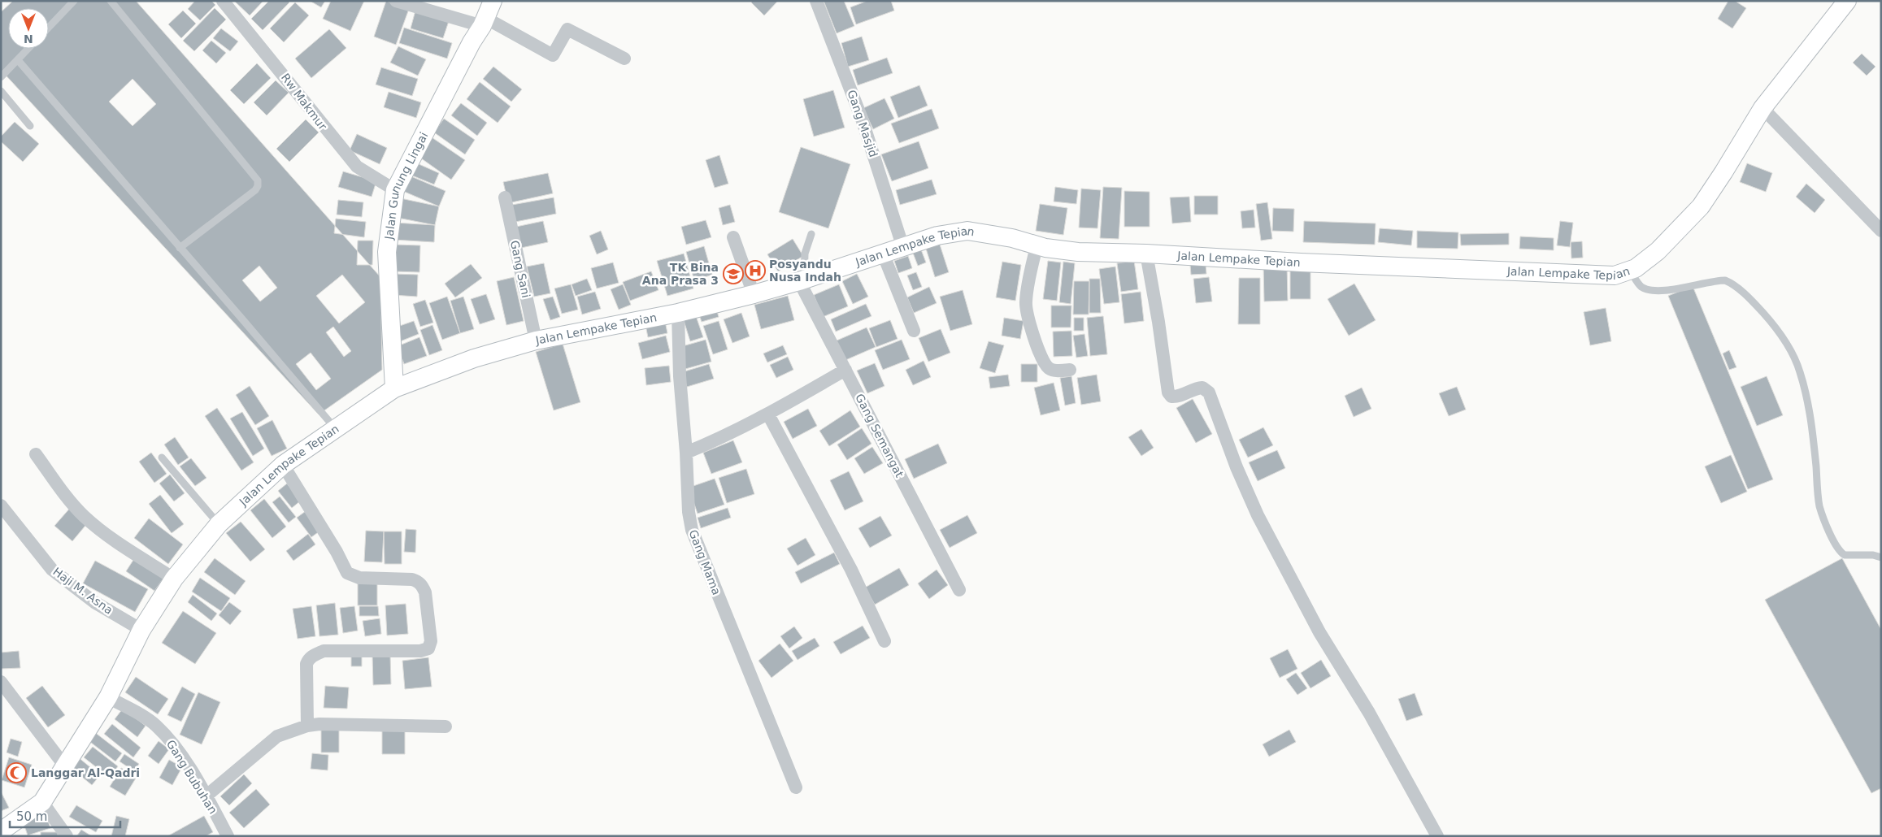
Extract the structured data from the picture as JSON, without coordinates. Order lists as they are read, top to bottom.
{
  "streets": {
    "street": [
      "Rw Makmur",
      "Gang Masjid",
      "Jalan Gunung Lingai",
      "Jalan Lempake Tepian",
      "Gang Sani",
      "Gang Semangat",
      "Gang Mama",
      "Haji M. Asna",
      "Gang Bubuhan"
    ]
  },
  "crossings": [
    ["Rw Makmur", "Jalan Gunung Lingai"],
    ["Gang Masjid", "Jalan Lempake Tepian"],
    ["Jalan Gunung Lingai", "Jalan Lempake Tepian"],
    ["Jalan Lempake Tepian", "Gang Sani"],
    ["Jalan Lempake Tepian", "Gang Semangat"],
    ["Jalan Lempake Tepian", "Gang Mama"],
    ["Jalan Lempake Tepian", "Haji M. Asna"],
    ["Jalan Lempake Tepian", "Gang Bubuhan"]
  ],
  "places": {
    "hospital": ["Posyandu Nusa Indah"],
    "school or university": ["TK Bina Ana Prasa 3"],
    "mosque": ["Langgar Al-Qadri"]
  },
  "scale_bar": "50 m",
  "north": "bottom"
}
